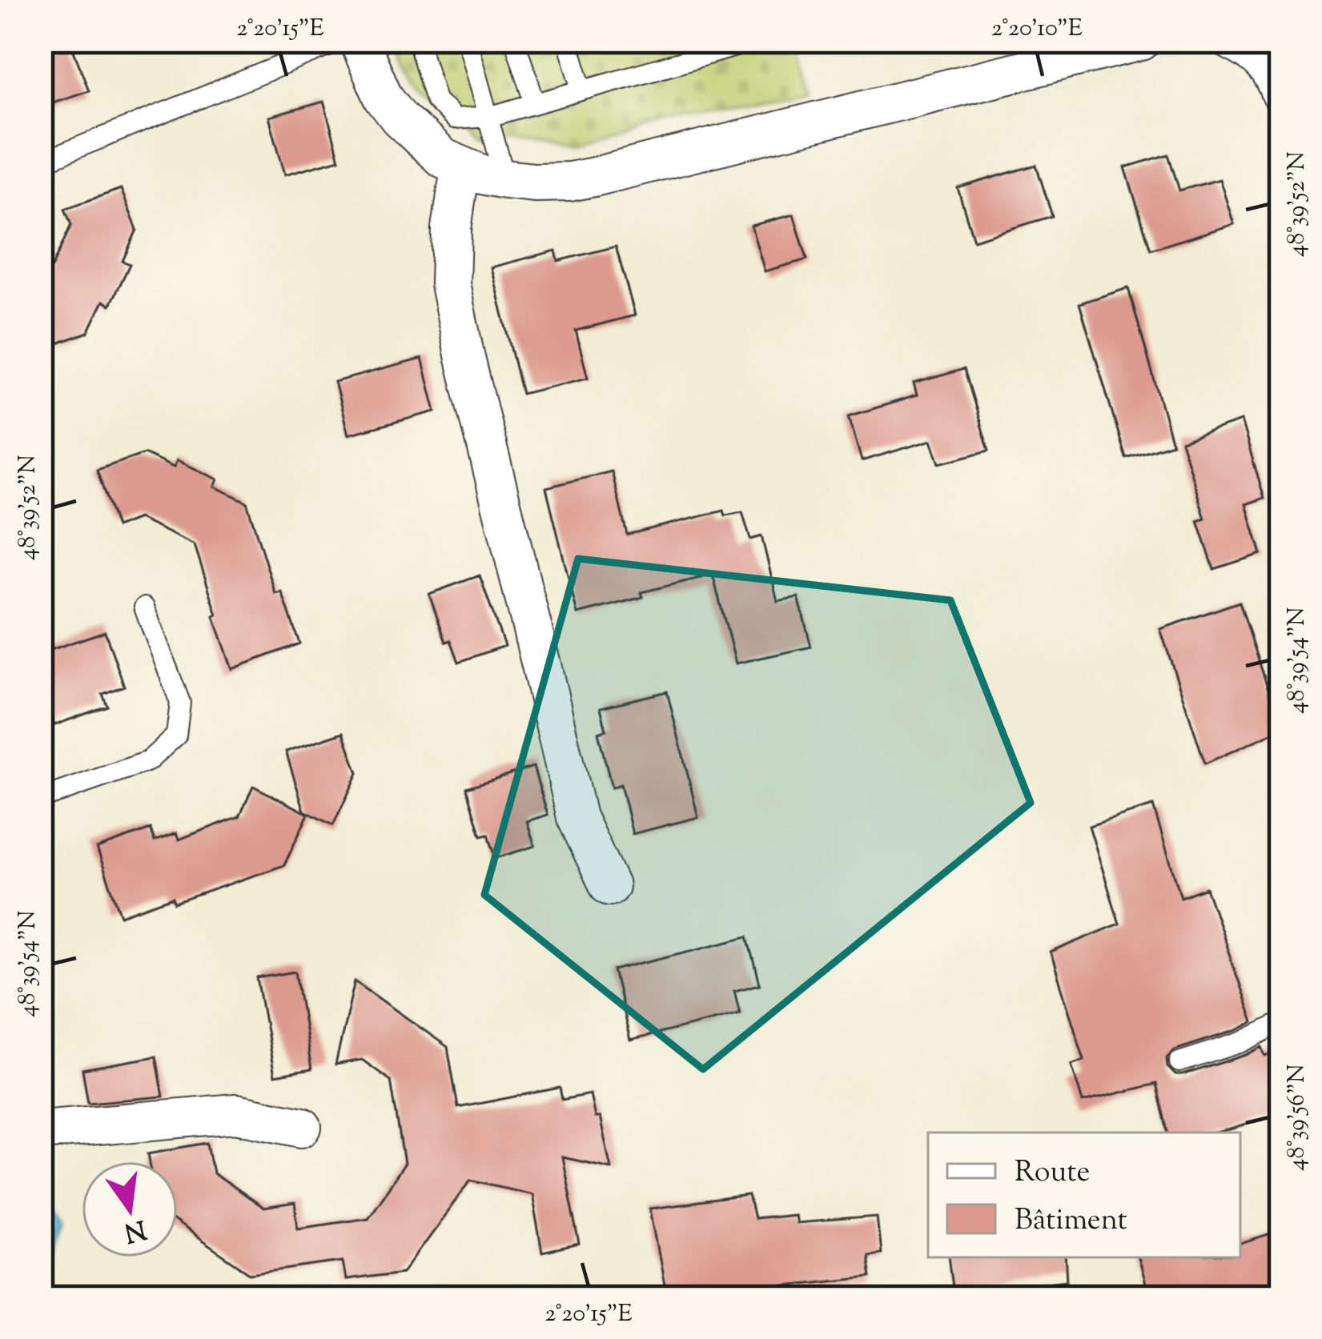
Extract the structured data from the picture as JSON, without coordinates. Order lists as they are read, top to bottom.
{
  "legend": ["Route", "Bâtiment"],
  "north": "bottom",
  "coordinates": [
    "2°20'15\"E",
    "2°20'10\"E",
    "48°39'52\"N",
    "48°39'54\"N",
    "48°39'56\"N"
  ]
}
